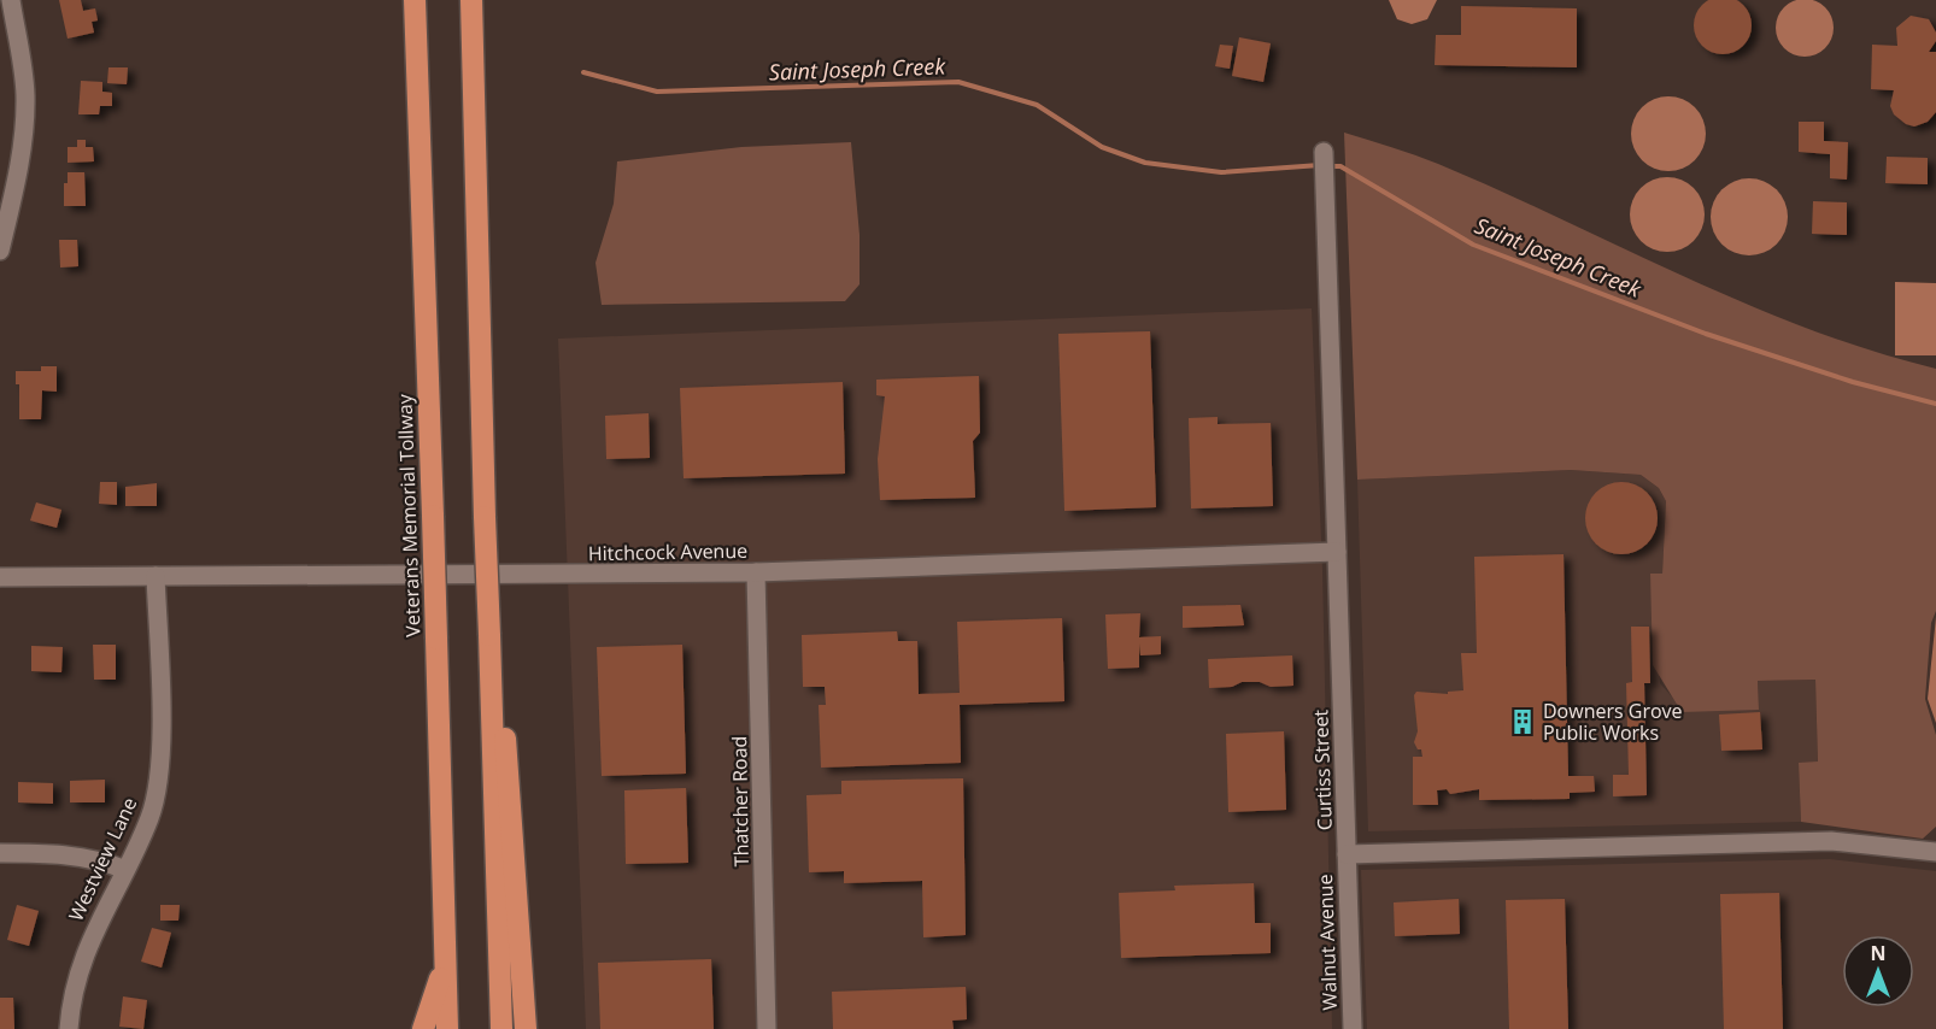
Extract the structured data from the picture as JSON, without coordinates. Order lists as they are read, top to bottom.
{
  "streets": {
    "highway": ["Veterans Memorial Tollway"],
    "street": [
      "Hitchcock Avenue",
      "Curtiss Street",
      "Thatcher Road",
      "Westview Lane",
      "Walnut Avenue"
    ]
  },
  "crossings": [
    ["Hitchcock Avenue", "Curtiss Street"],
    ["Hitchcock Avenue", "Thatcher Road"],
    ["Hitchcock Avenue", "Westview Lane"],
    ["Curtiss Street", "Walnut Avenue"]
  ],
  "water": ["Saint Joseph Creek"],
  "places": {
    "building": ["Downers Grove Public Works"]
  },
  "north": "top"
}
